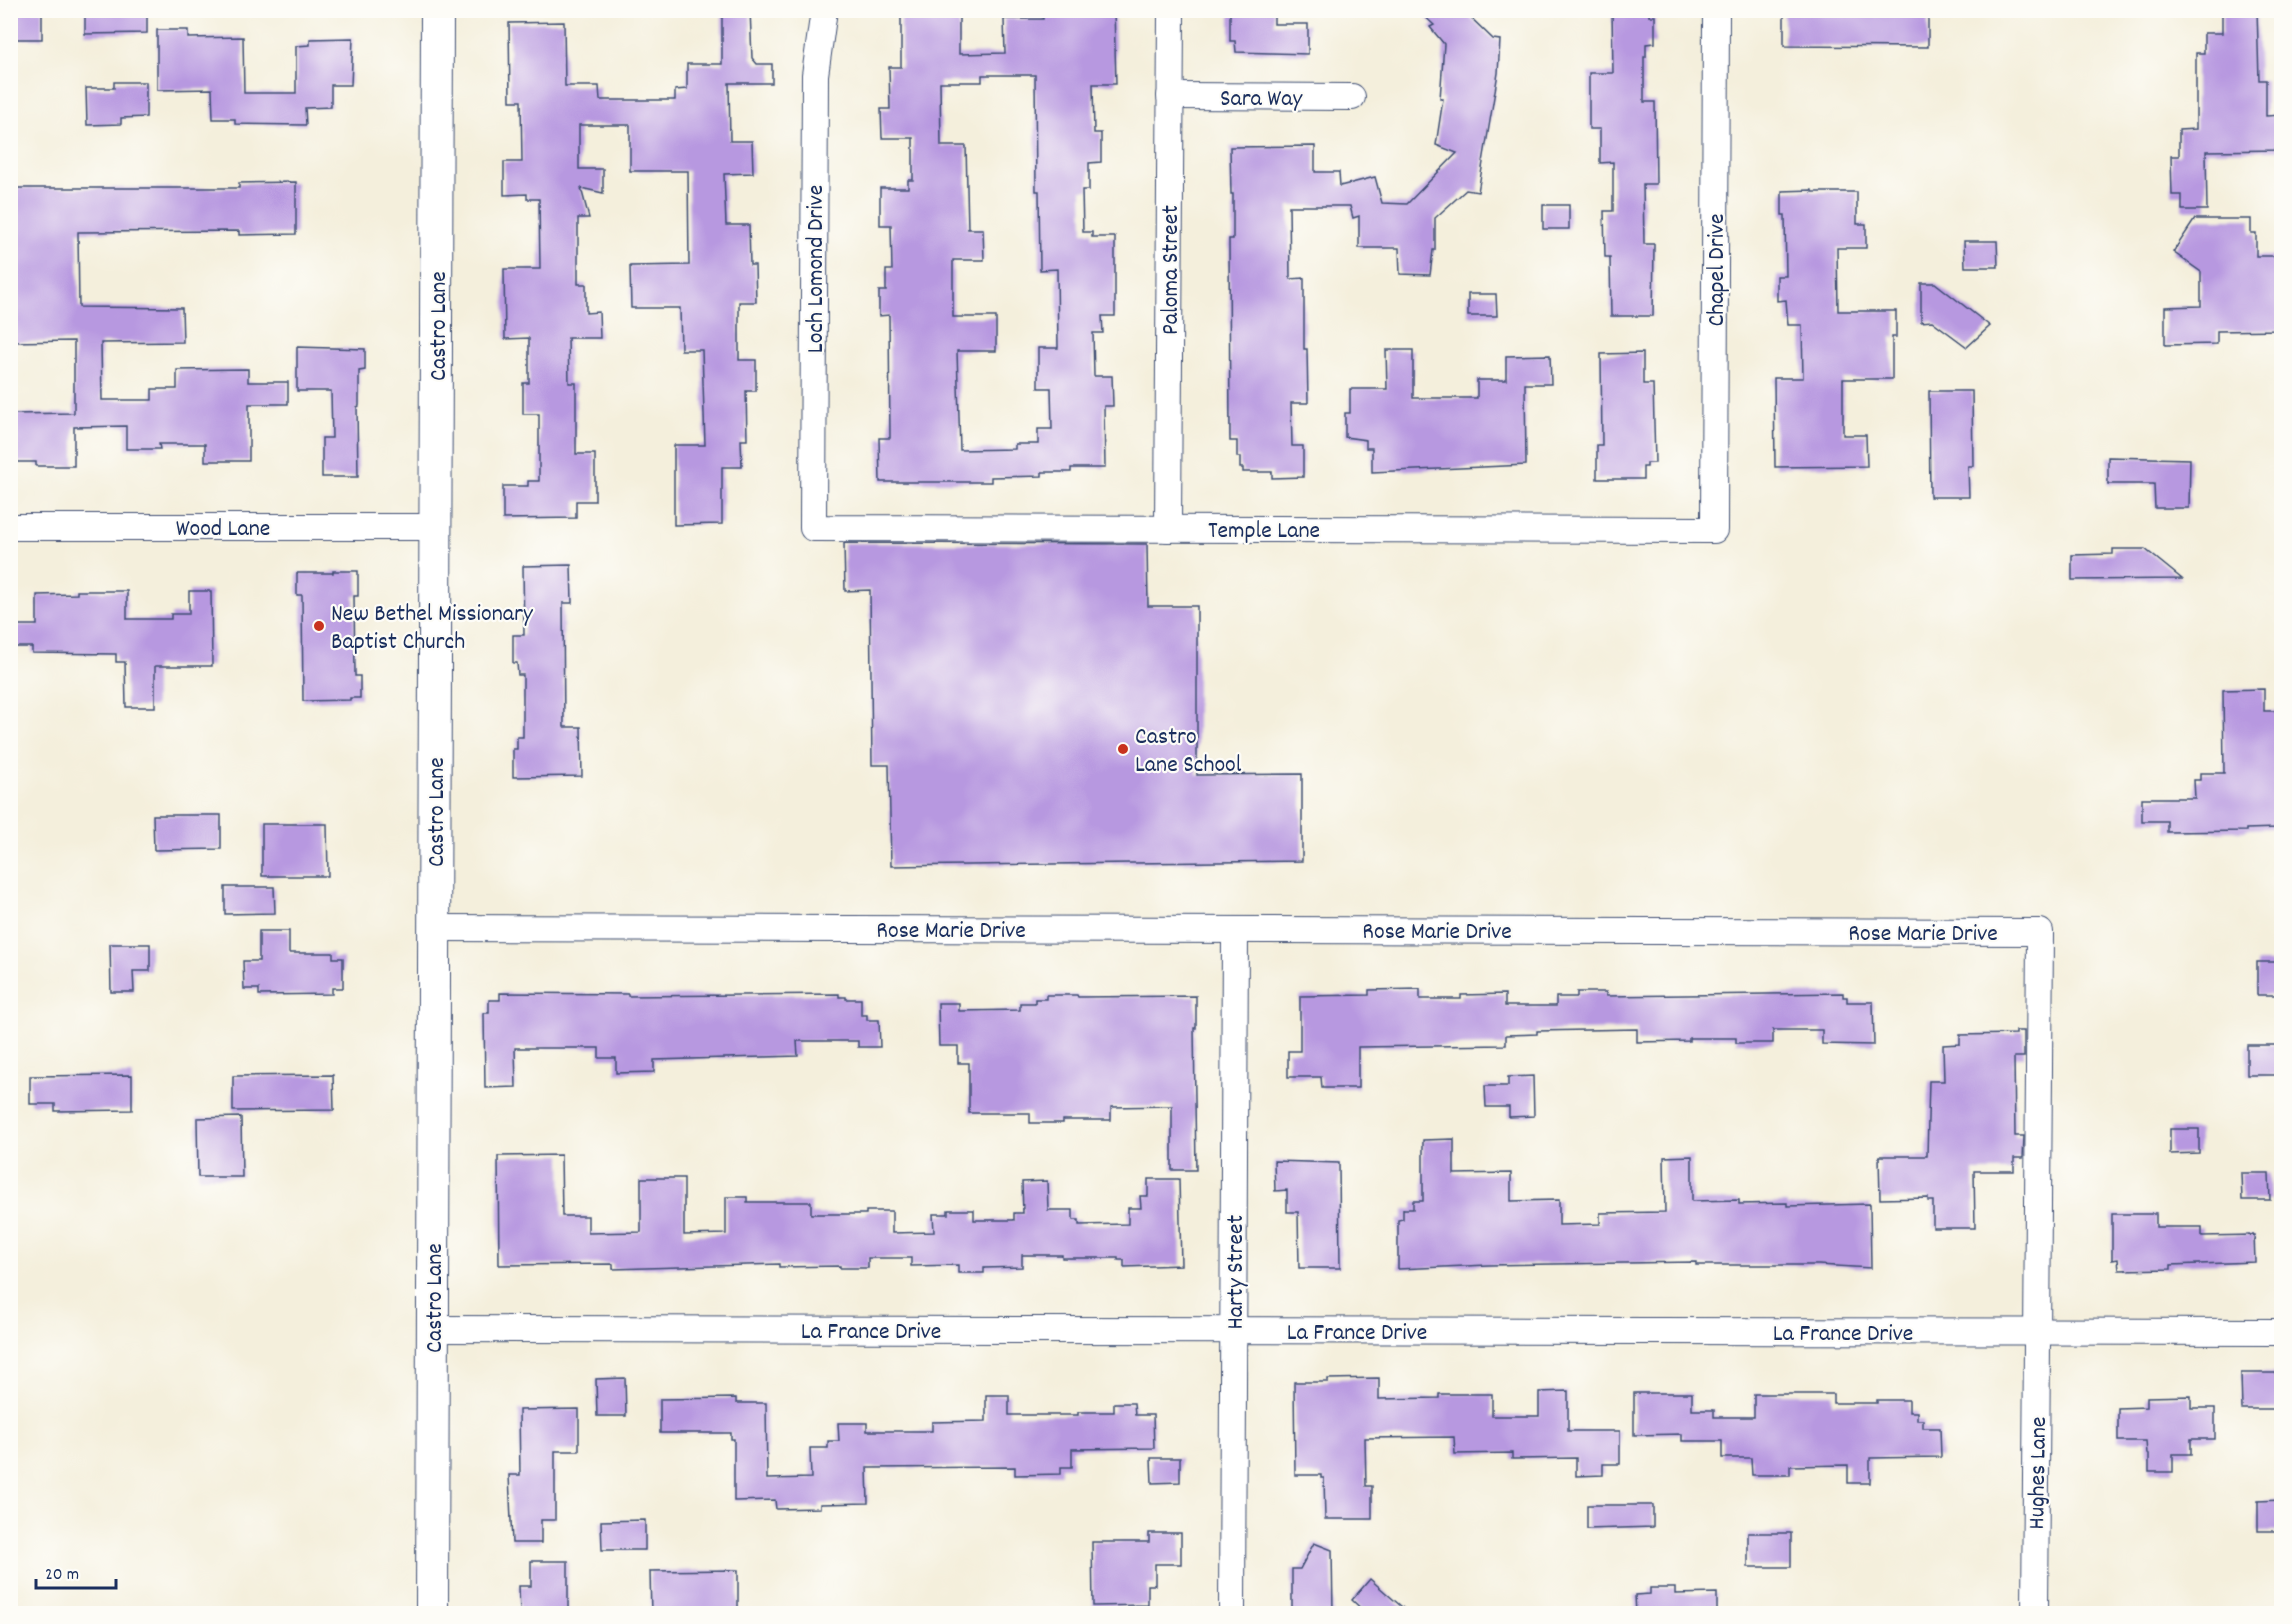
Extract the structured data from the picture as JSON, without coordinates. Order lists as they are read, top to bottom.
{
  "streets": {
    "street": [
      "Sara Way",
      "Loch Lomond Drive",
      "Paloma Street",
      "Chapel Drive",
      "Castro Lane",
      "Wood Lane",
      "Temple Lane",
      "Rose Marie Drive",
      "Harty Street",
      "La France Drive",
      "Hughes Lane"
    ]
  },
  "crossings": [
    ["Sara Way", "Paloma Street"],
    ["Loch Lomond Drive", "Temple Lane"],
    ["Paloma Street", "Temple Lane"],
    ["Chapel Drive", "Temple Lane"],
    ["Castro Lane", "Wood Lane"],
    ["Castro Lane", "Rose Marie Drive"],
    ["Castro Lane", "La France Drive"],
    ["Rose Marie Drive", "Harty Street"],
    ["Rose Marie Drive", "La France Drive"],
    ["Rose Marie Drive", "Hughes Lane"],
    ["Harty Street", "La France Drive"],
    ["La France Drive", "Hughes Lane"]
  ],
  "places": ["New Bethel Missionary Baptist Church", "Castro Lane School"],
  "scale_bar": "20 m"
}
